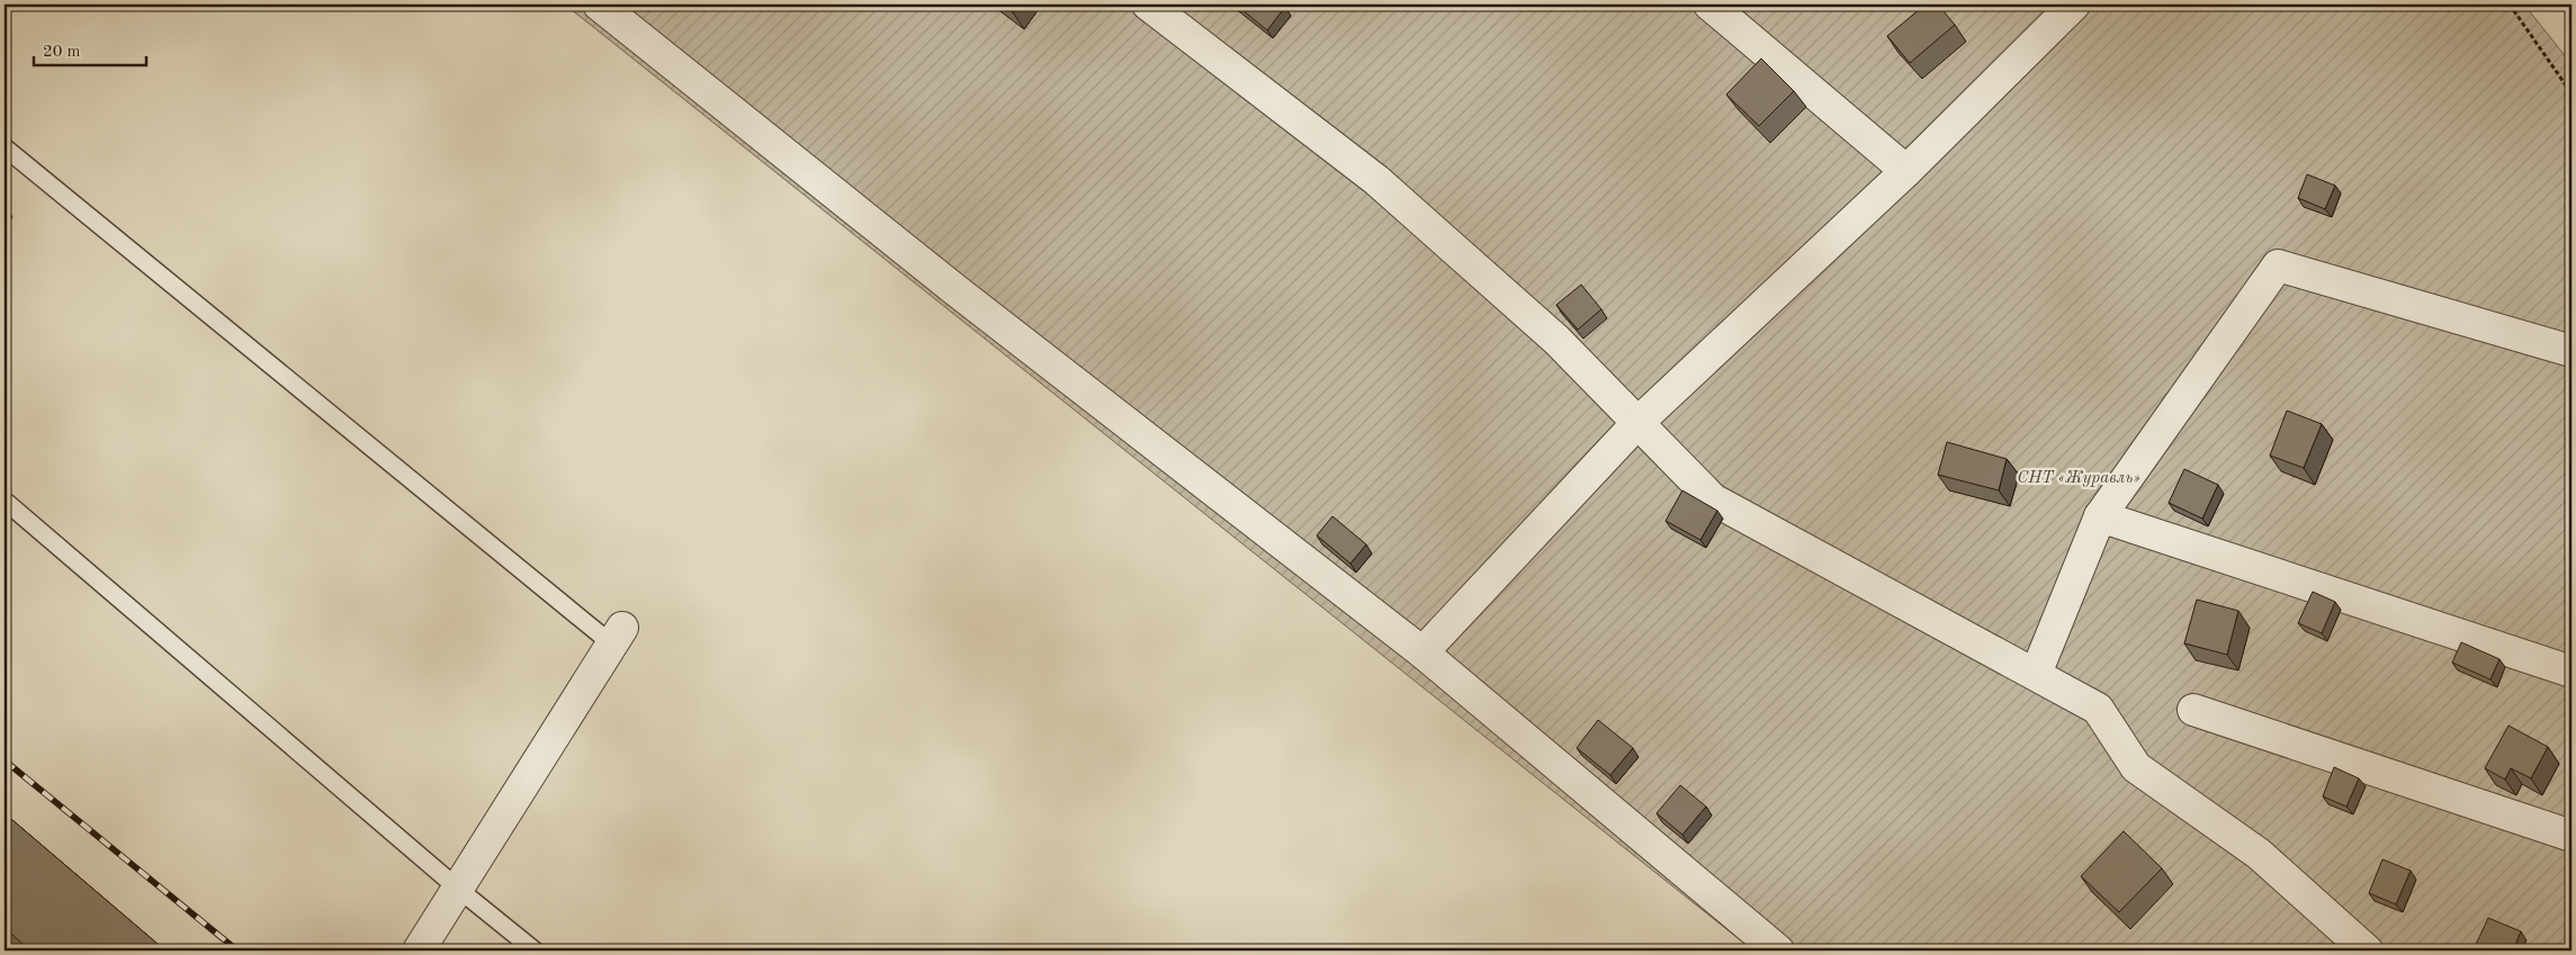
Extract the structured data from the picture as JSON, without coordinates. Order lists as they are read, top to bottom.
{
  "parks": ["СНТ «Журавль»"],
  "scale_bar": "20 m"
}
